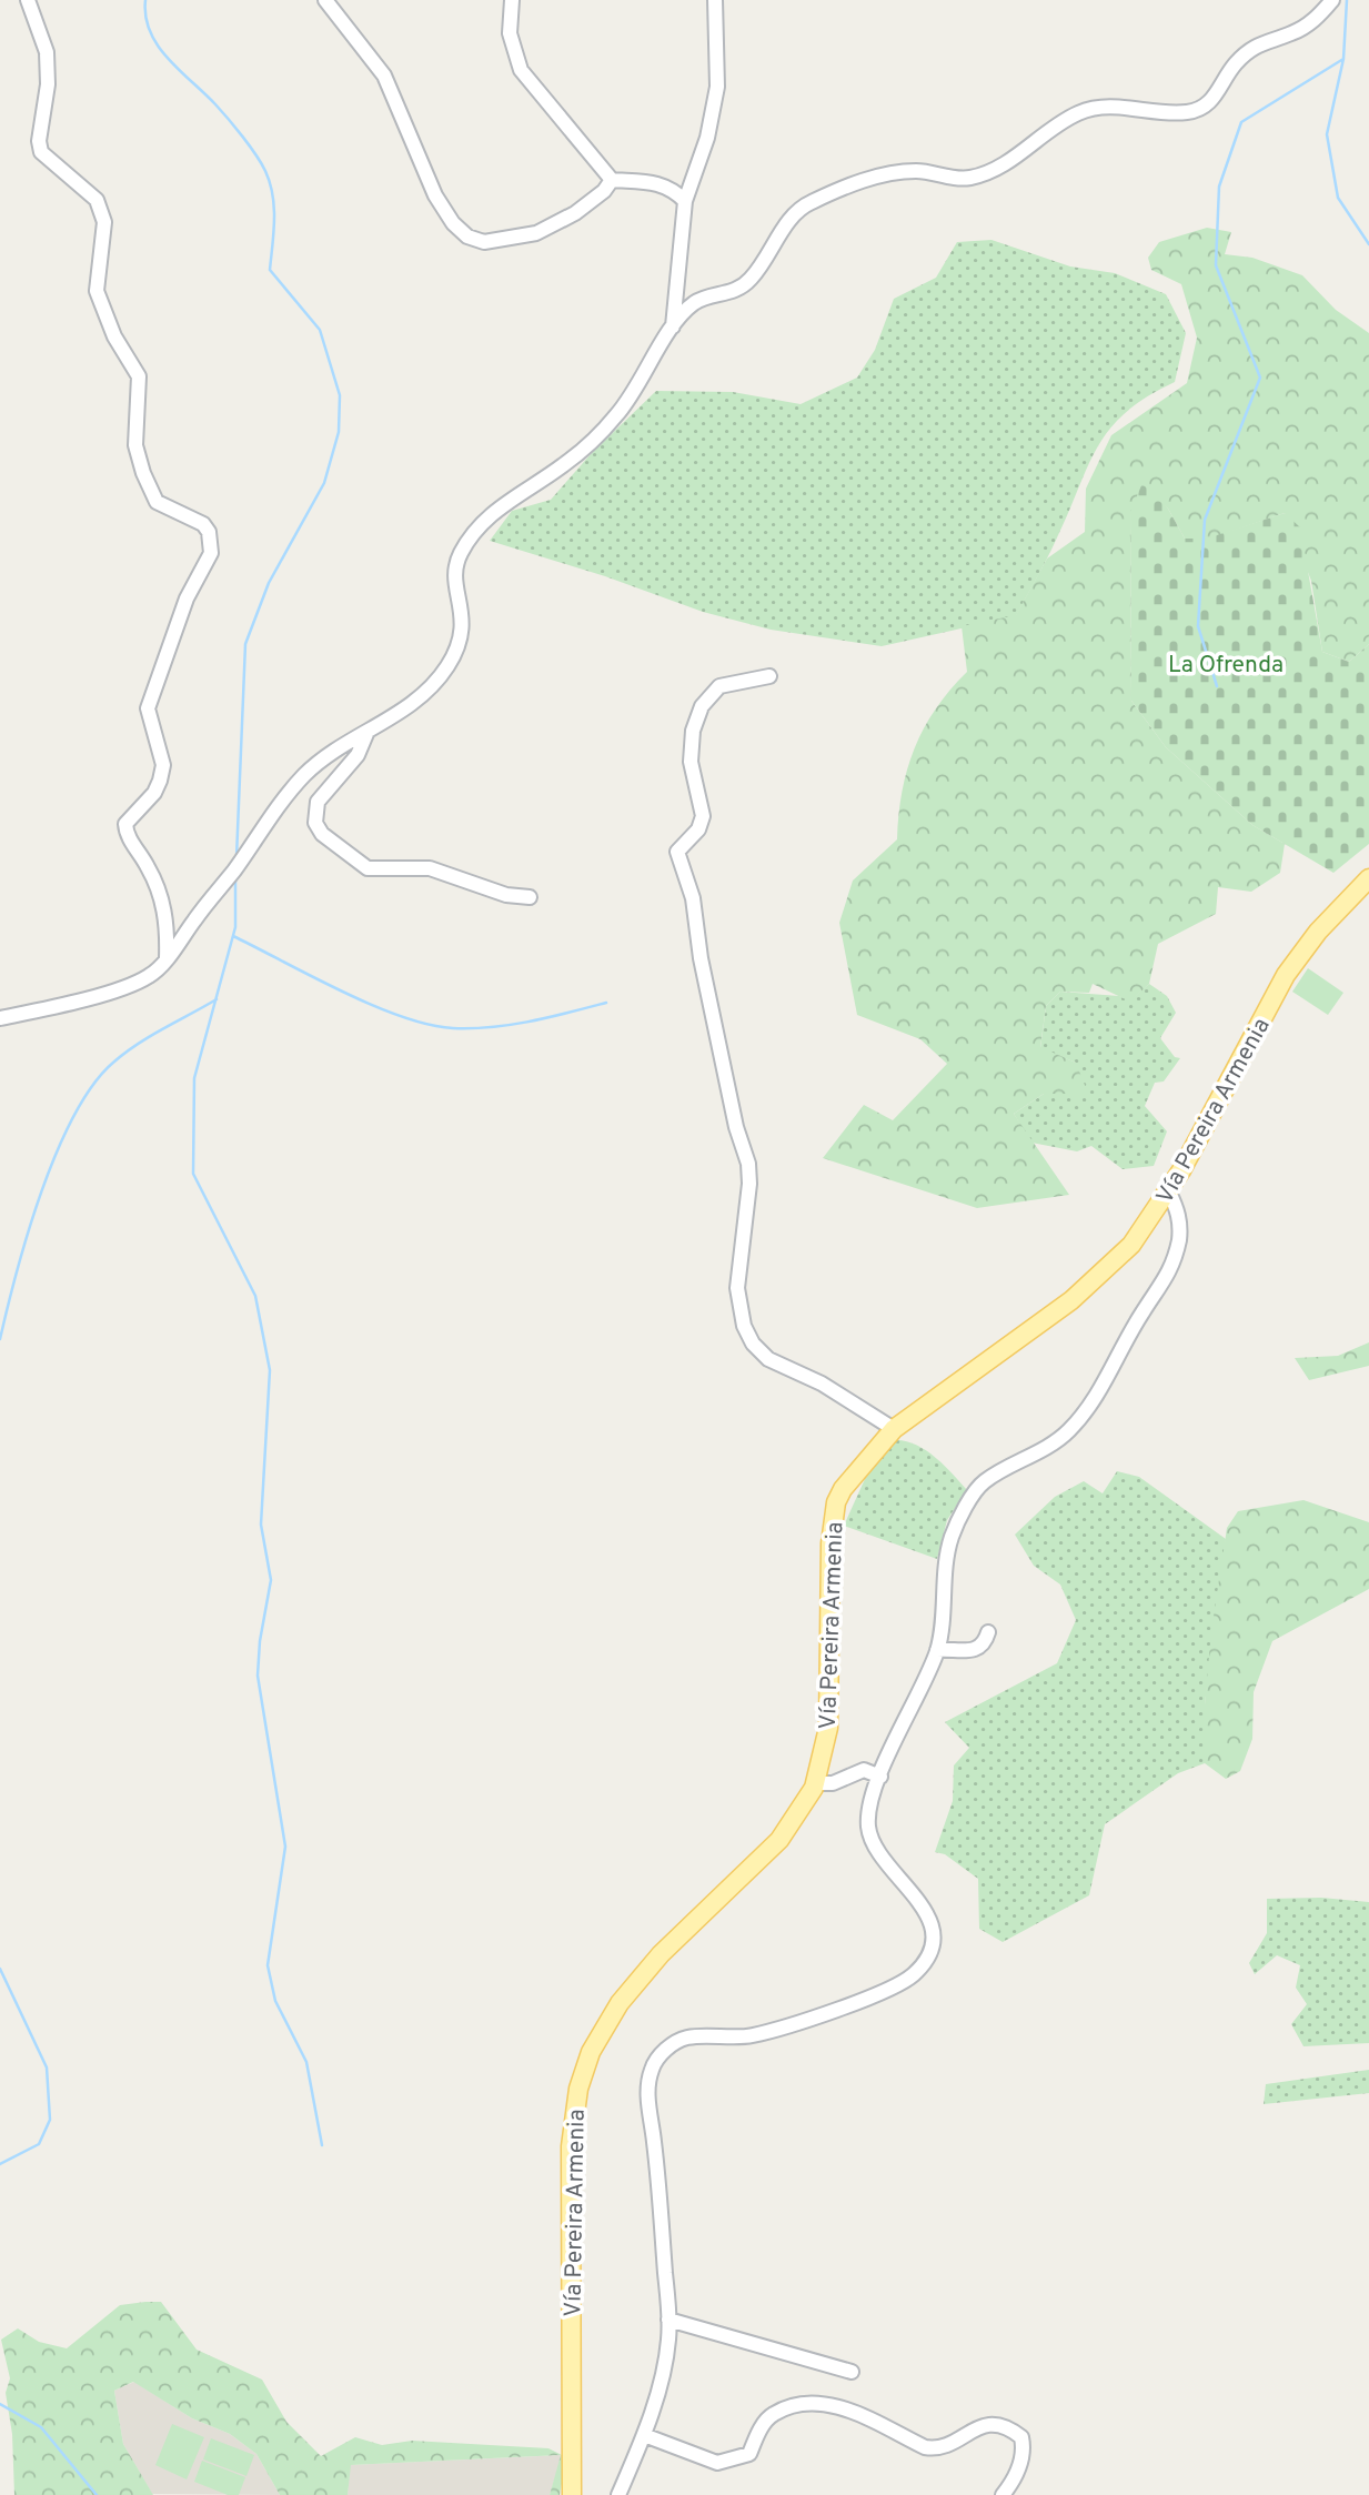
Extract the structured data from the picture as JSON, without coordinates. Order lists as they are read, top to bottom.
{
  "streets": {
    "main road": ["Vía Pereira Armenia"]
  },
  "parks": ["La Ofrenda"]
}
